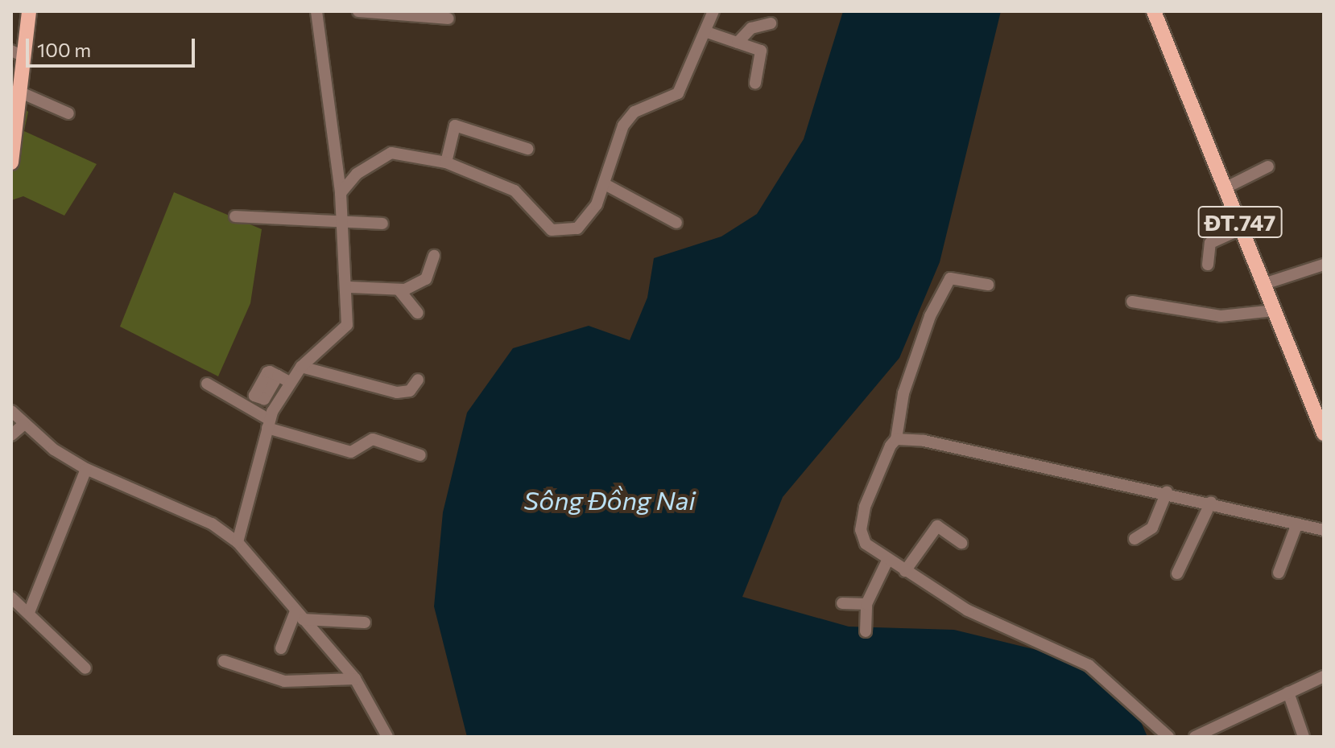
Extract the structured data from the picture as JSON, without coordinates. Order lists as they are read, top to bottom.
{
  "streets": {
    "main road": ["ĐT.747"]
  },
  "water": ["Sông Đồng Nai"],
  "scale_bar": "100 m"
}
